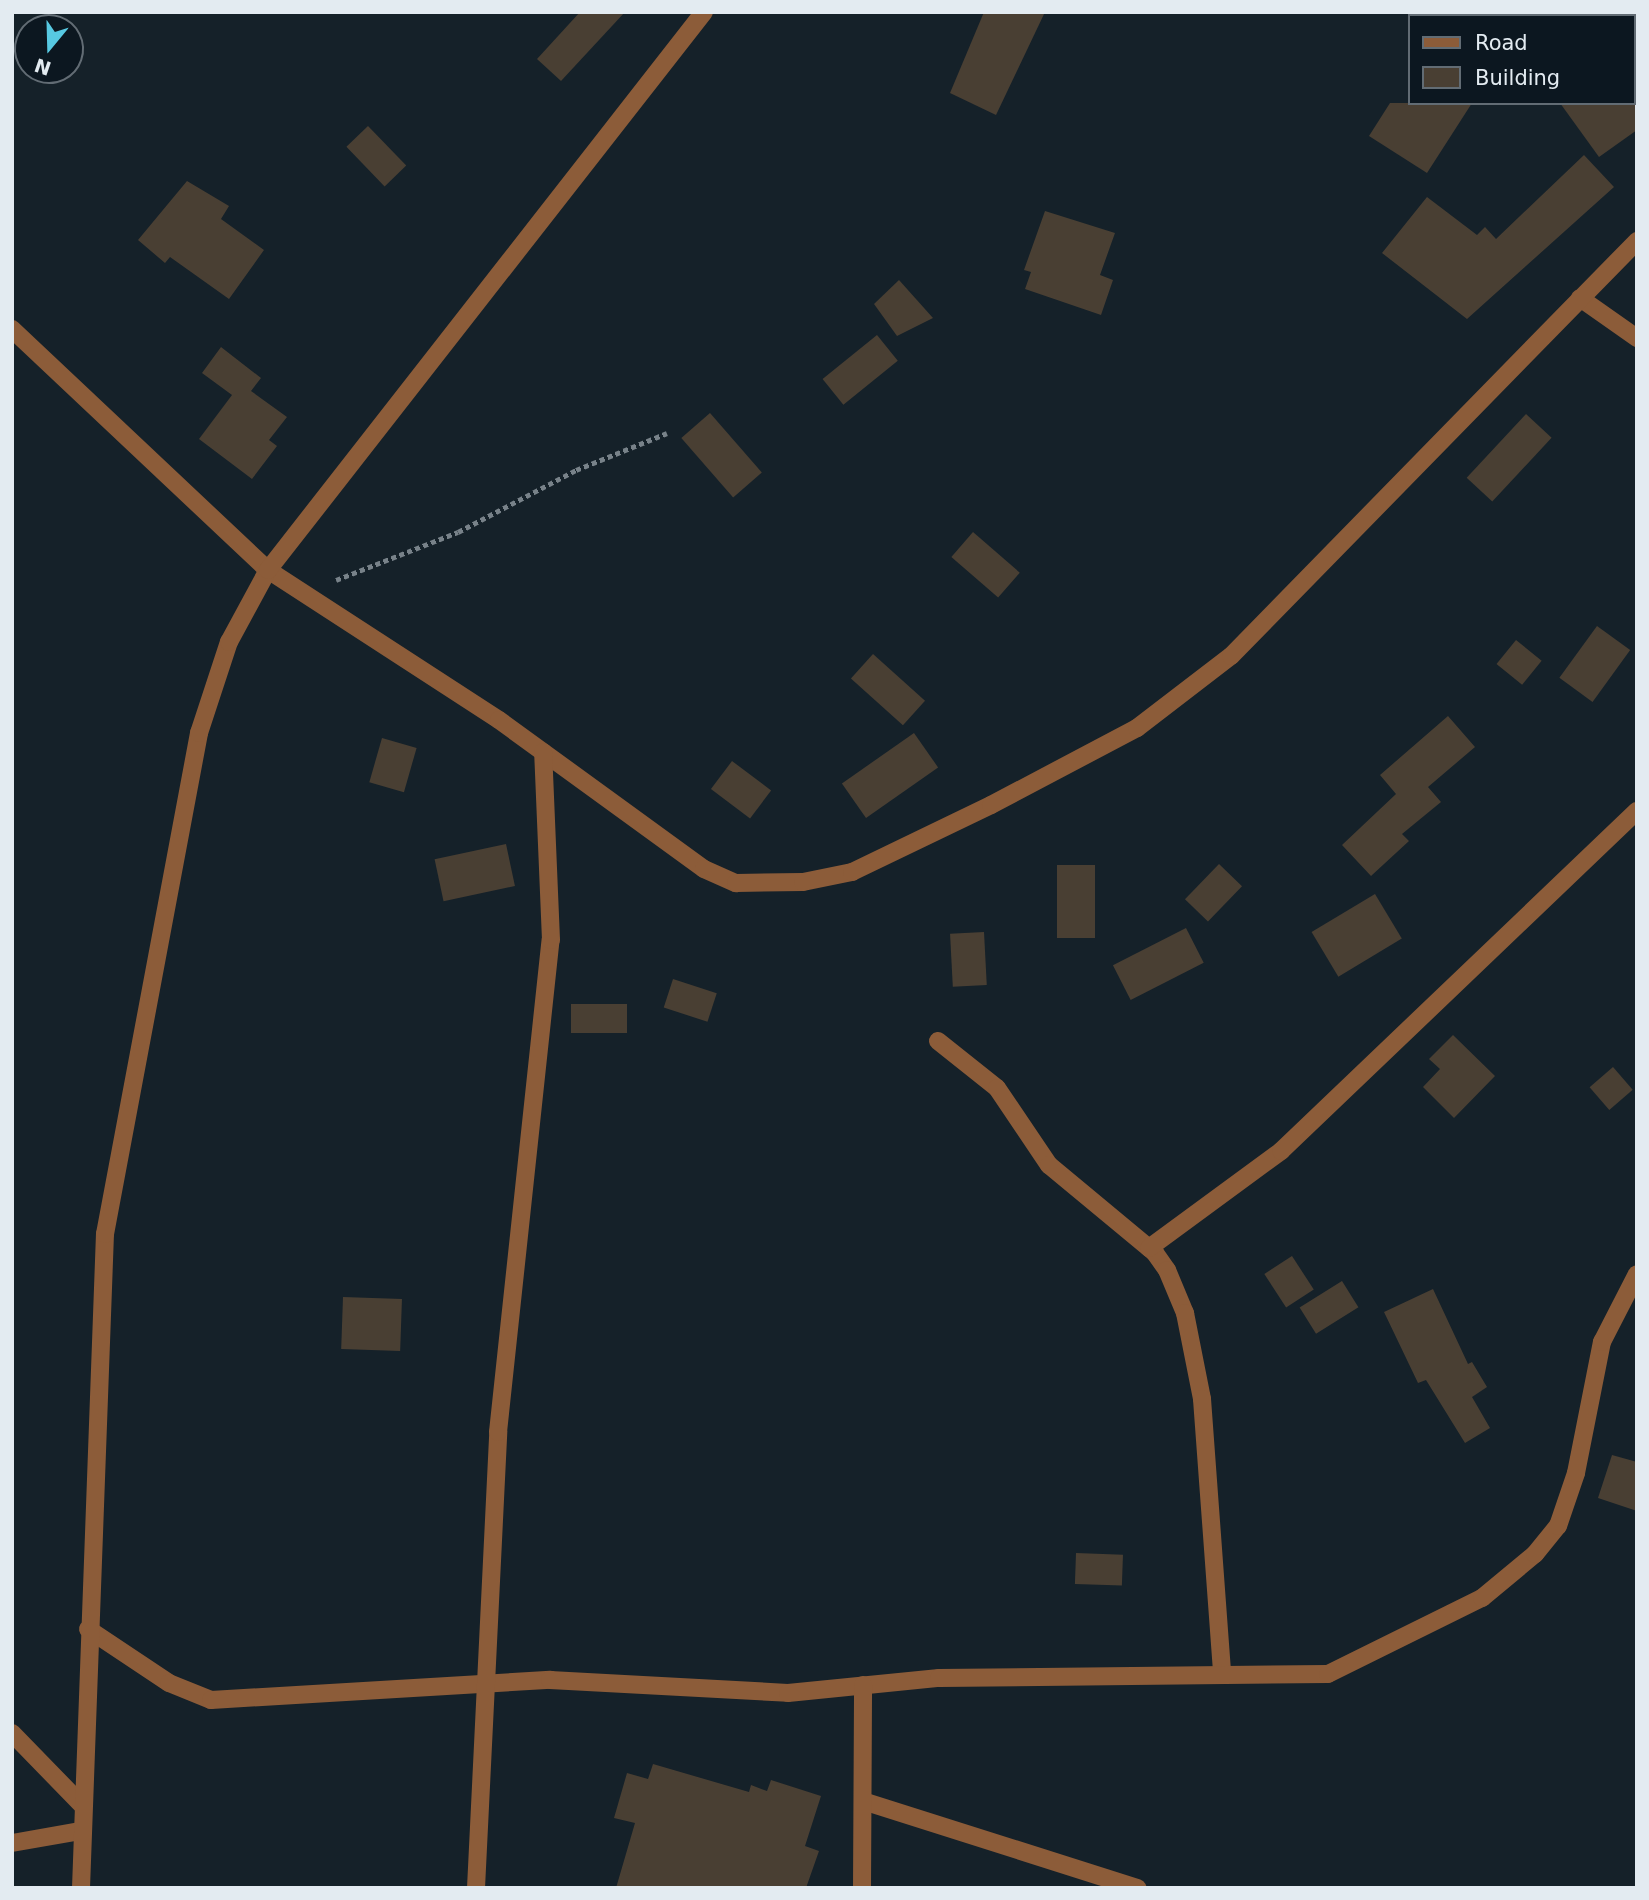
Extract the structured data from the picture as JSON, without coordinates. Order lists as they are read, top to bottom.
{
  "legend": ["Road", "Building"],
  "north": "bottom"
}
